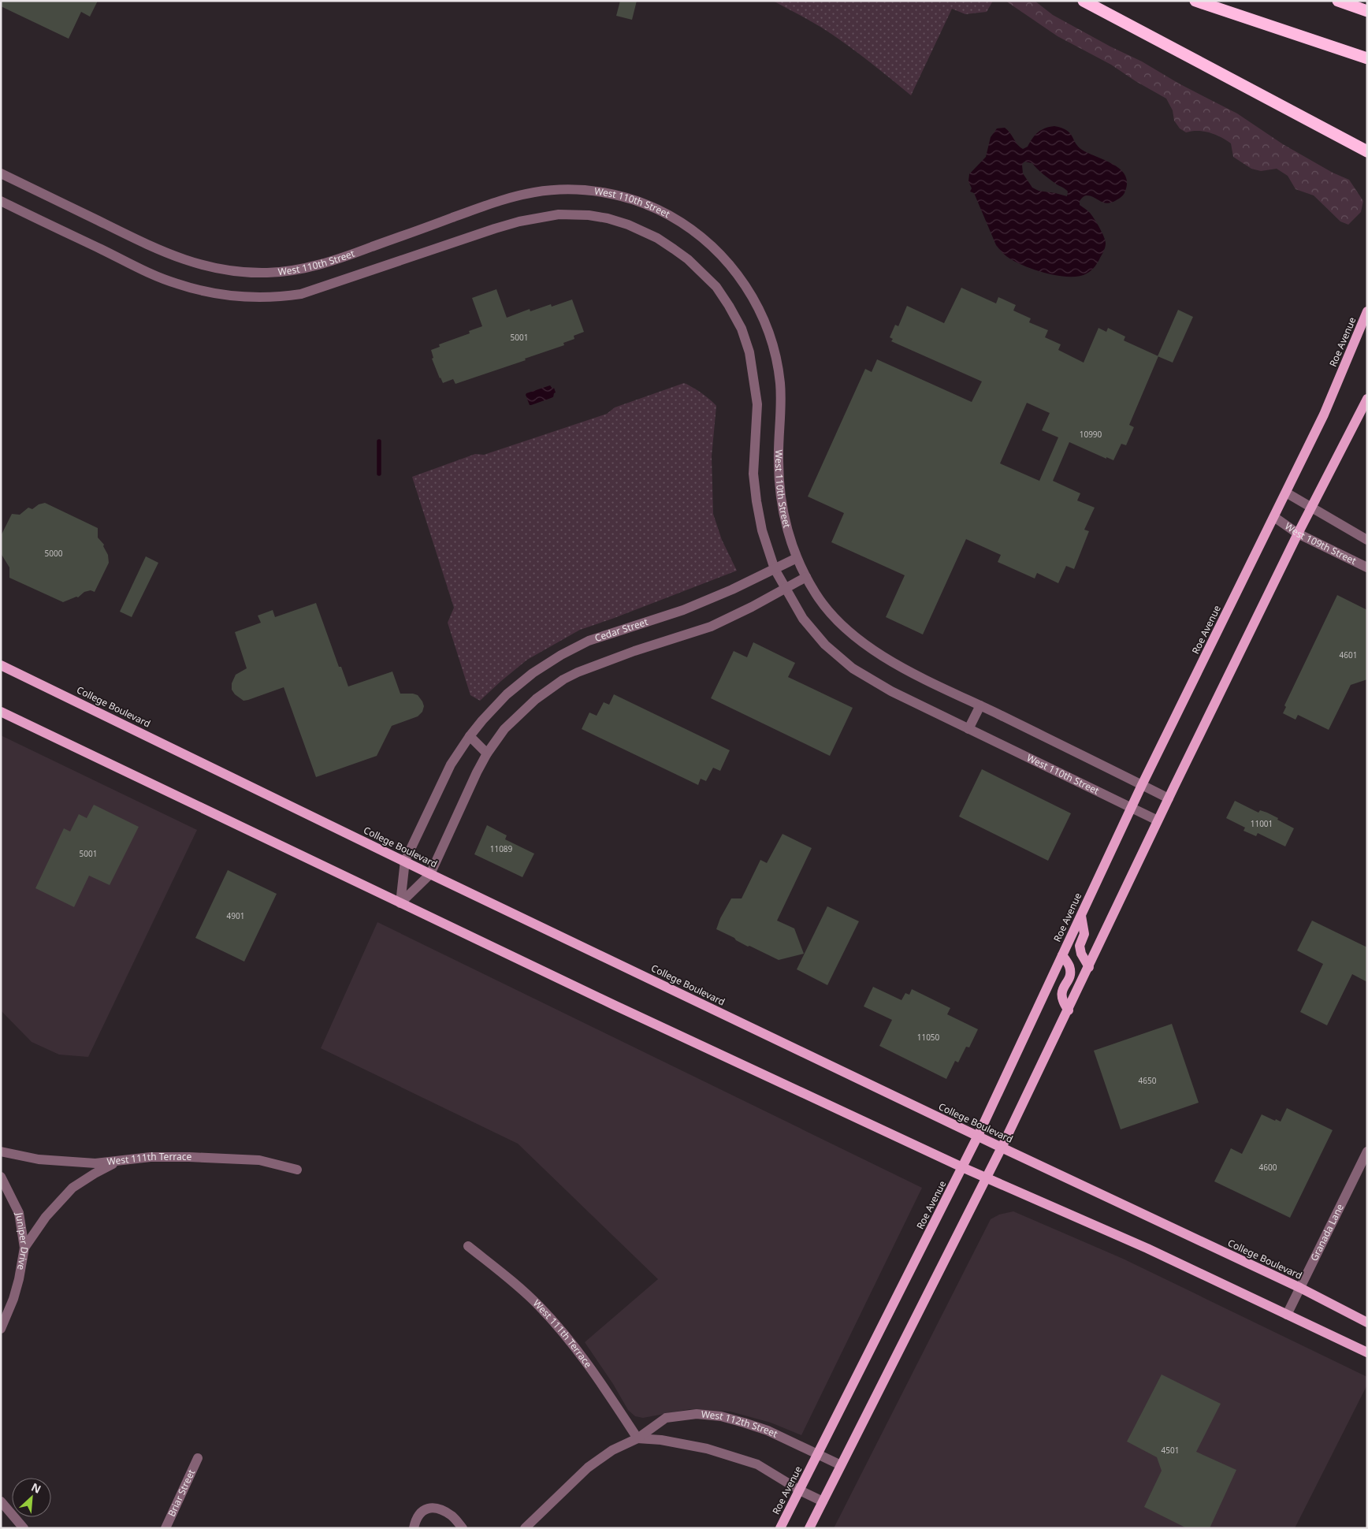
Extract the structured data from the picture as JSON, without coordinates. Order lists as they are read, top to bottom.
{
  "streets": {
    "main road": ["Roe Avenue", "College Boulevard"],
    "street": [
      "West 110th Street",
      "West 109th Street",
      "Cedar Street",
      "West 111th Terrace",
      "Granada Lane",
      "Juniper Drive",
      "West 112th Street",
      "Briar Street"
    ]
  },
  "crossings": [
    ["West 110th Street", "Roe Avenue"],
    ["West 110th Street", "Cedar Street"],
    ["Roe Avenue", "West 109th Street"],
    ["Roe Avenue", "College Boulevard"],
    ["Roe Avenue", "West 112th Street"],
    ["Cedar Street", "College Boulevard"],
    ["College Boulevard", "Granada Lane"],
    ["West 111th Terrace", "West 112th Street"]
  ],
  "house_numbers": [
    "5001",
    "10990",
    "5000",
    "4601",
    "11001",
    "11089",
    "5001",
    "4901",
    "11050",
    "4650",
    "4600",
    "4501"
  ],
  "north": "top right"
}
